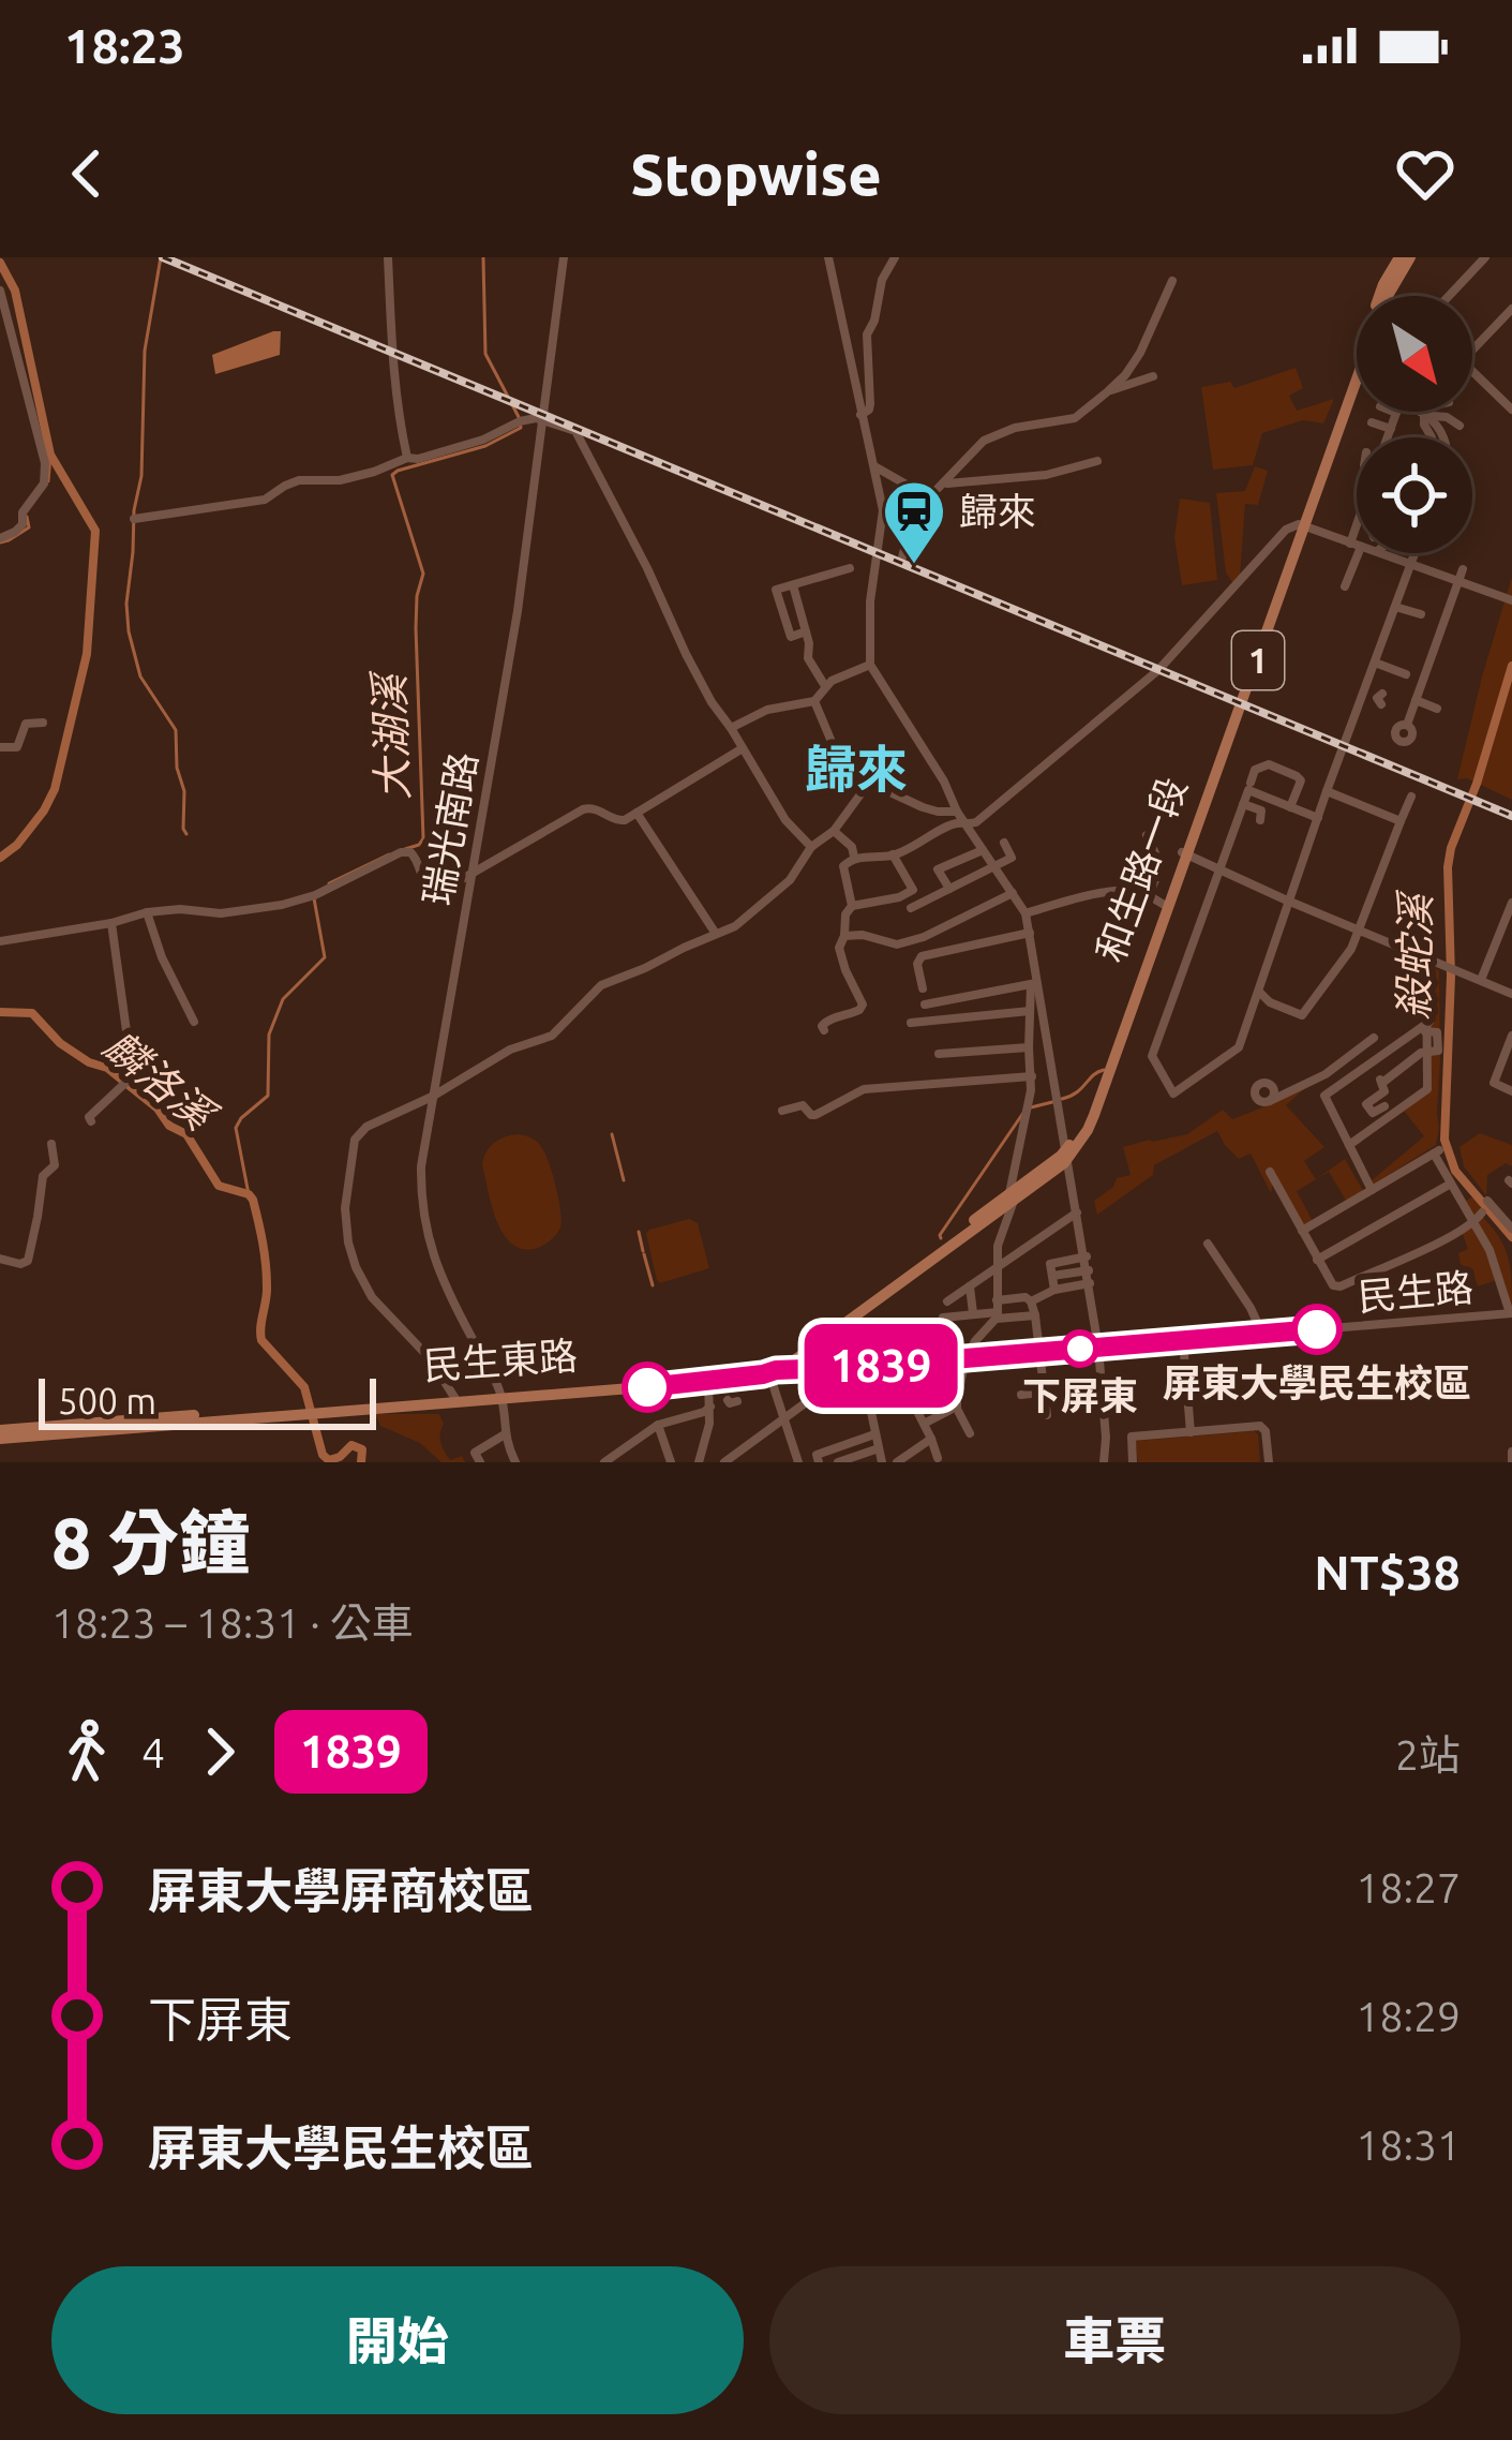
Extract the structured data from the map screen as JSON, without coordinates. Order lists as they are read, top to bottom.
{
  "streets": {
    "main road": ["1", "和生路一段", "民生東路"],
    "street": ["瑞光南路", "民生路"]
  },
  "crossings": [
    ["瑞光南路", "民生東路"],
    ["和生路一段", "民生東路"],
    ["民生路", "民生東路"]
  ],
  "districts": ["歸來"],
  "water": ["大湖溪", "殺蛇溪", "麟洛溪"],
  "places": {
    "station": ["歸來"],
    "other": ["屏東大學民生校區", "下屏東"]
  },
  "lines": ["bus line 1839"],
  "scale_bar": "500 m",
  "north": "bottom right",
  "page": {
    "status": "18:23",
    "header": "Stopwise",
    "on_map": "1839",
    "scale": "500 m",
    "heading": ["8 分鐘", "18:23 – 18:31 · 公車", "NT$38"],
    "legs": ["4", "1839", "2站"],
    "list": [
      {
        "name": "屏東大學屏商校區",
        "value": "18:27"
      },
      {
        "name": "下屏東",
        "value": "18:29"
      },
      {
        "name": "屏東大學民生校區",
        "value": "18:31"
      }
    ],
    "buttons": ["開始", "車票"]
  }
}
